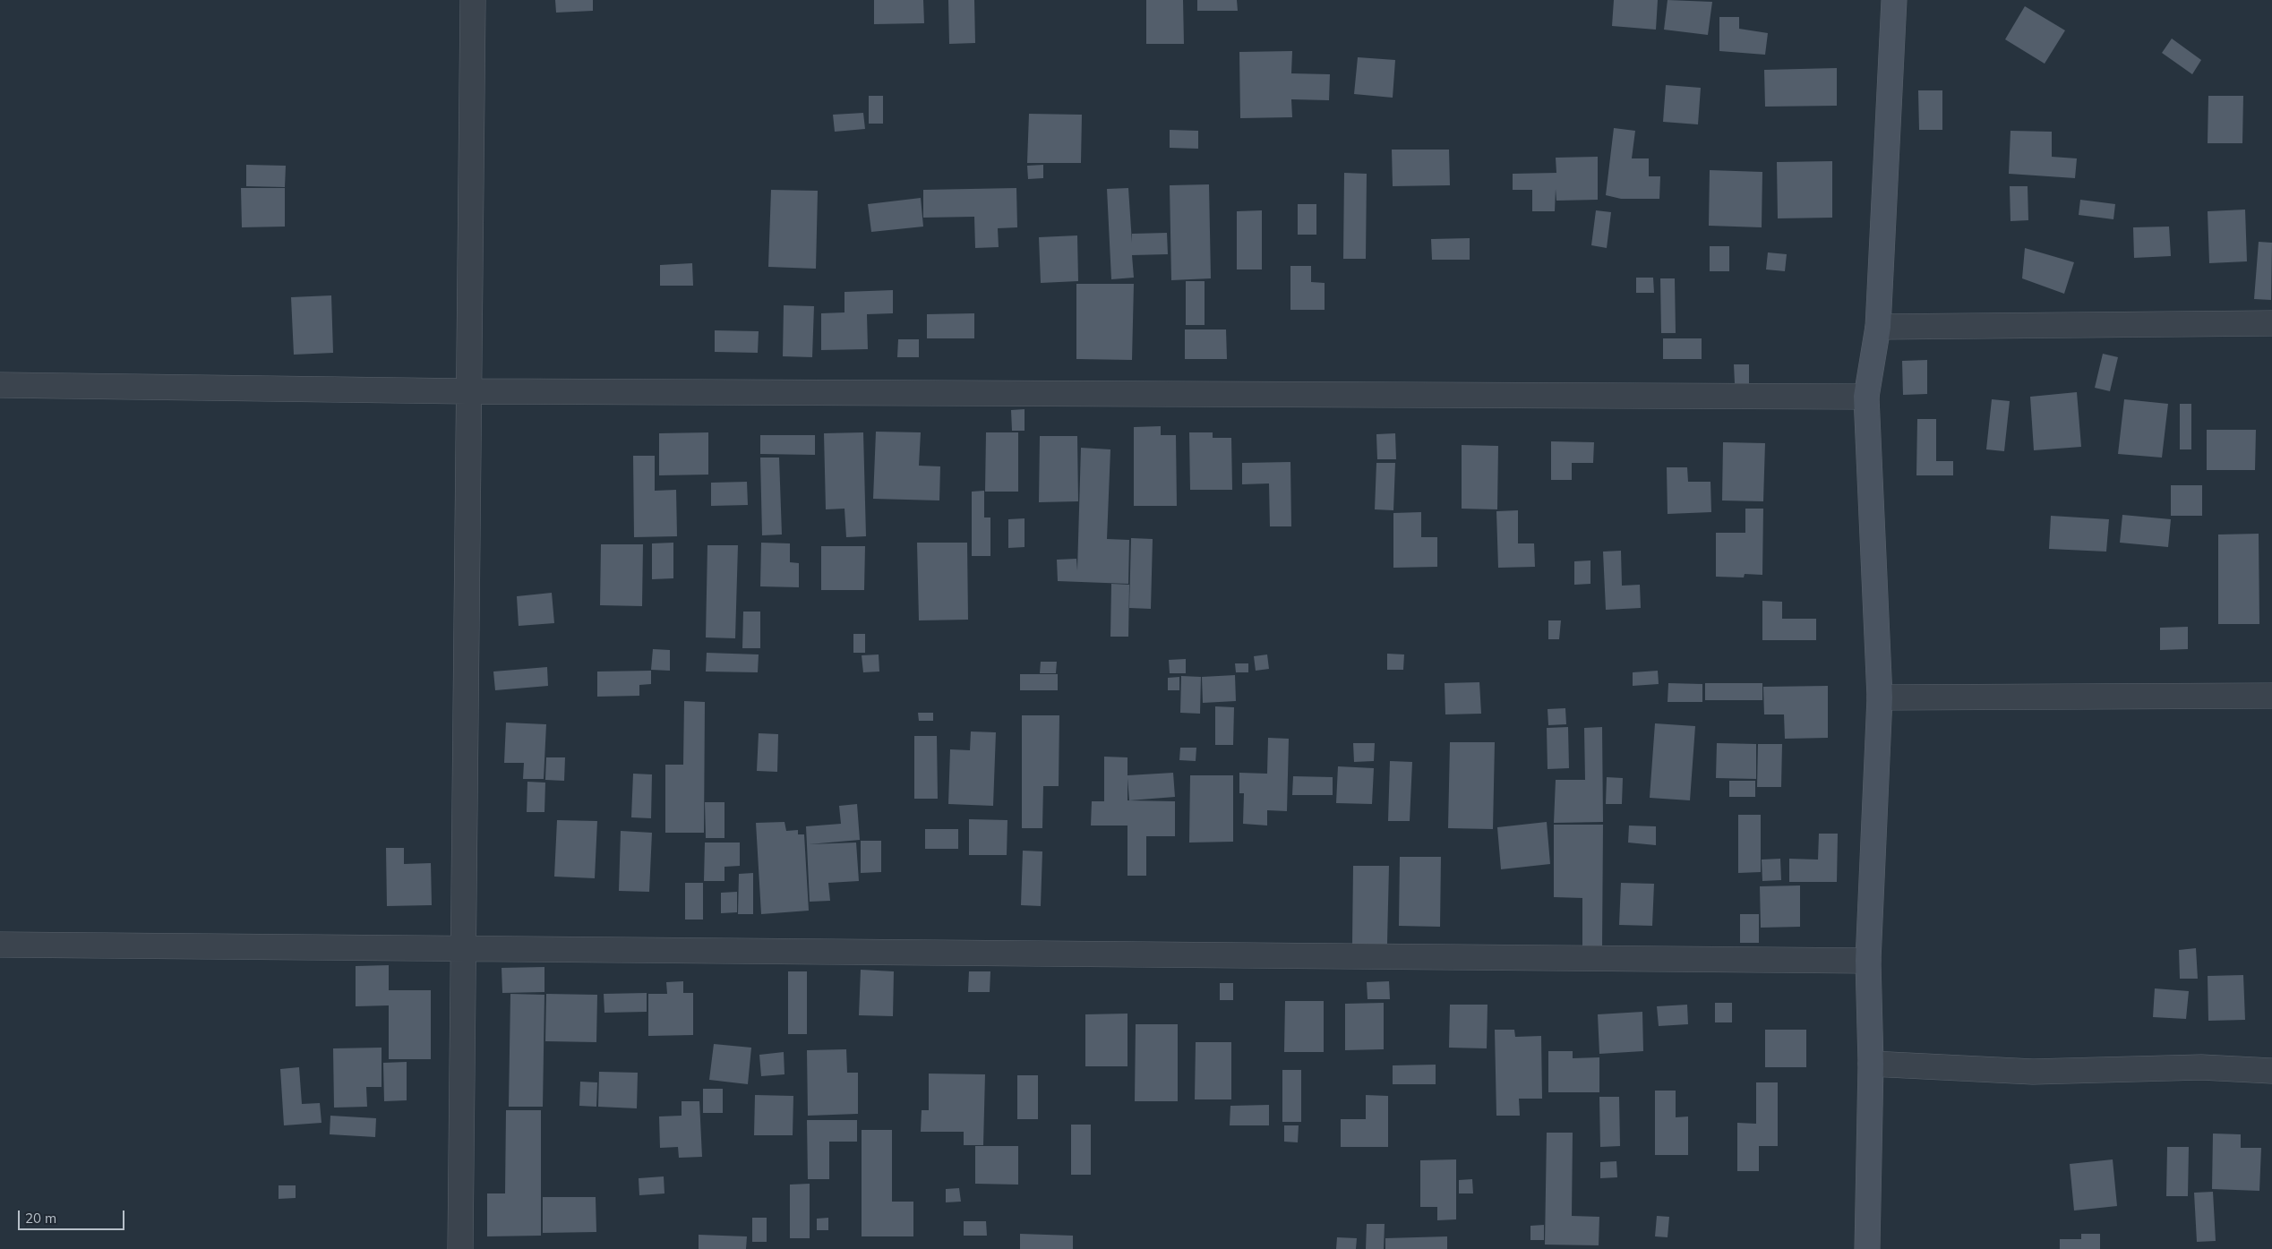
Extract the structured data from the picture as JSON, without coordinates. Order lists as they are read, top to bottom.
{
  "scale_bar": "20 m"
}
